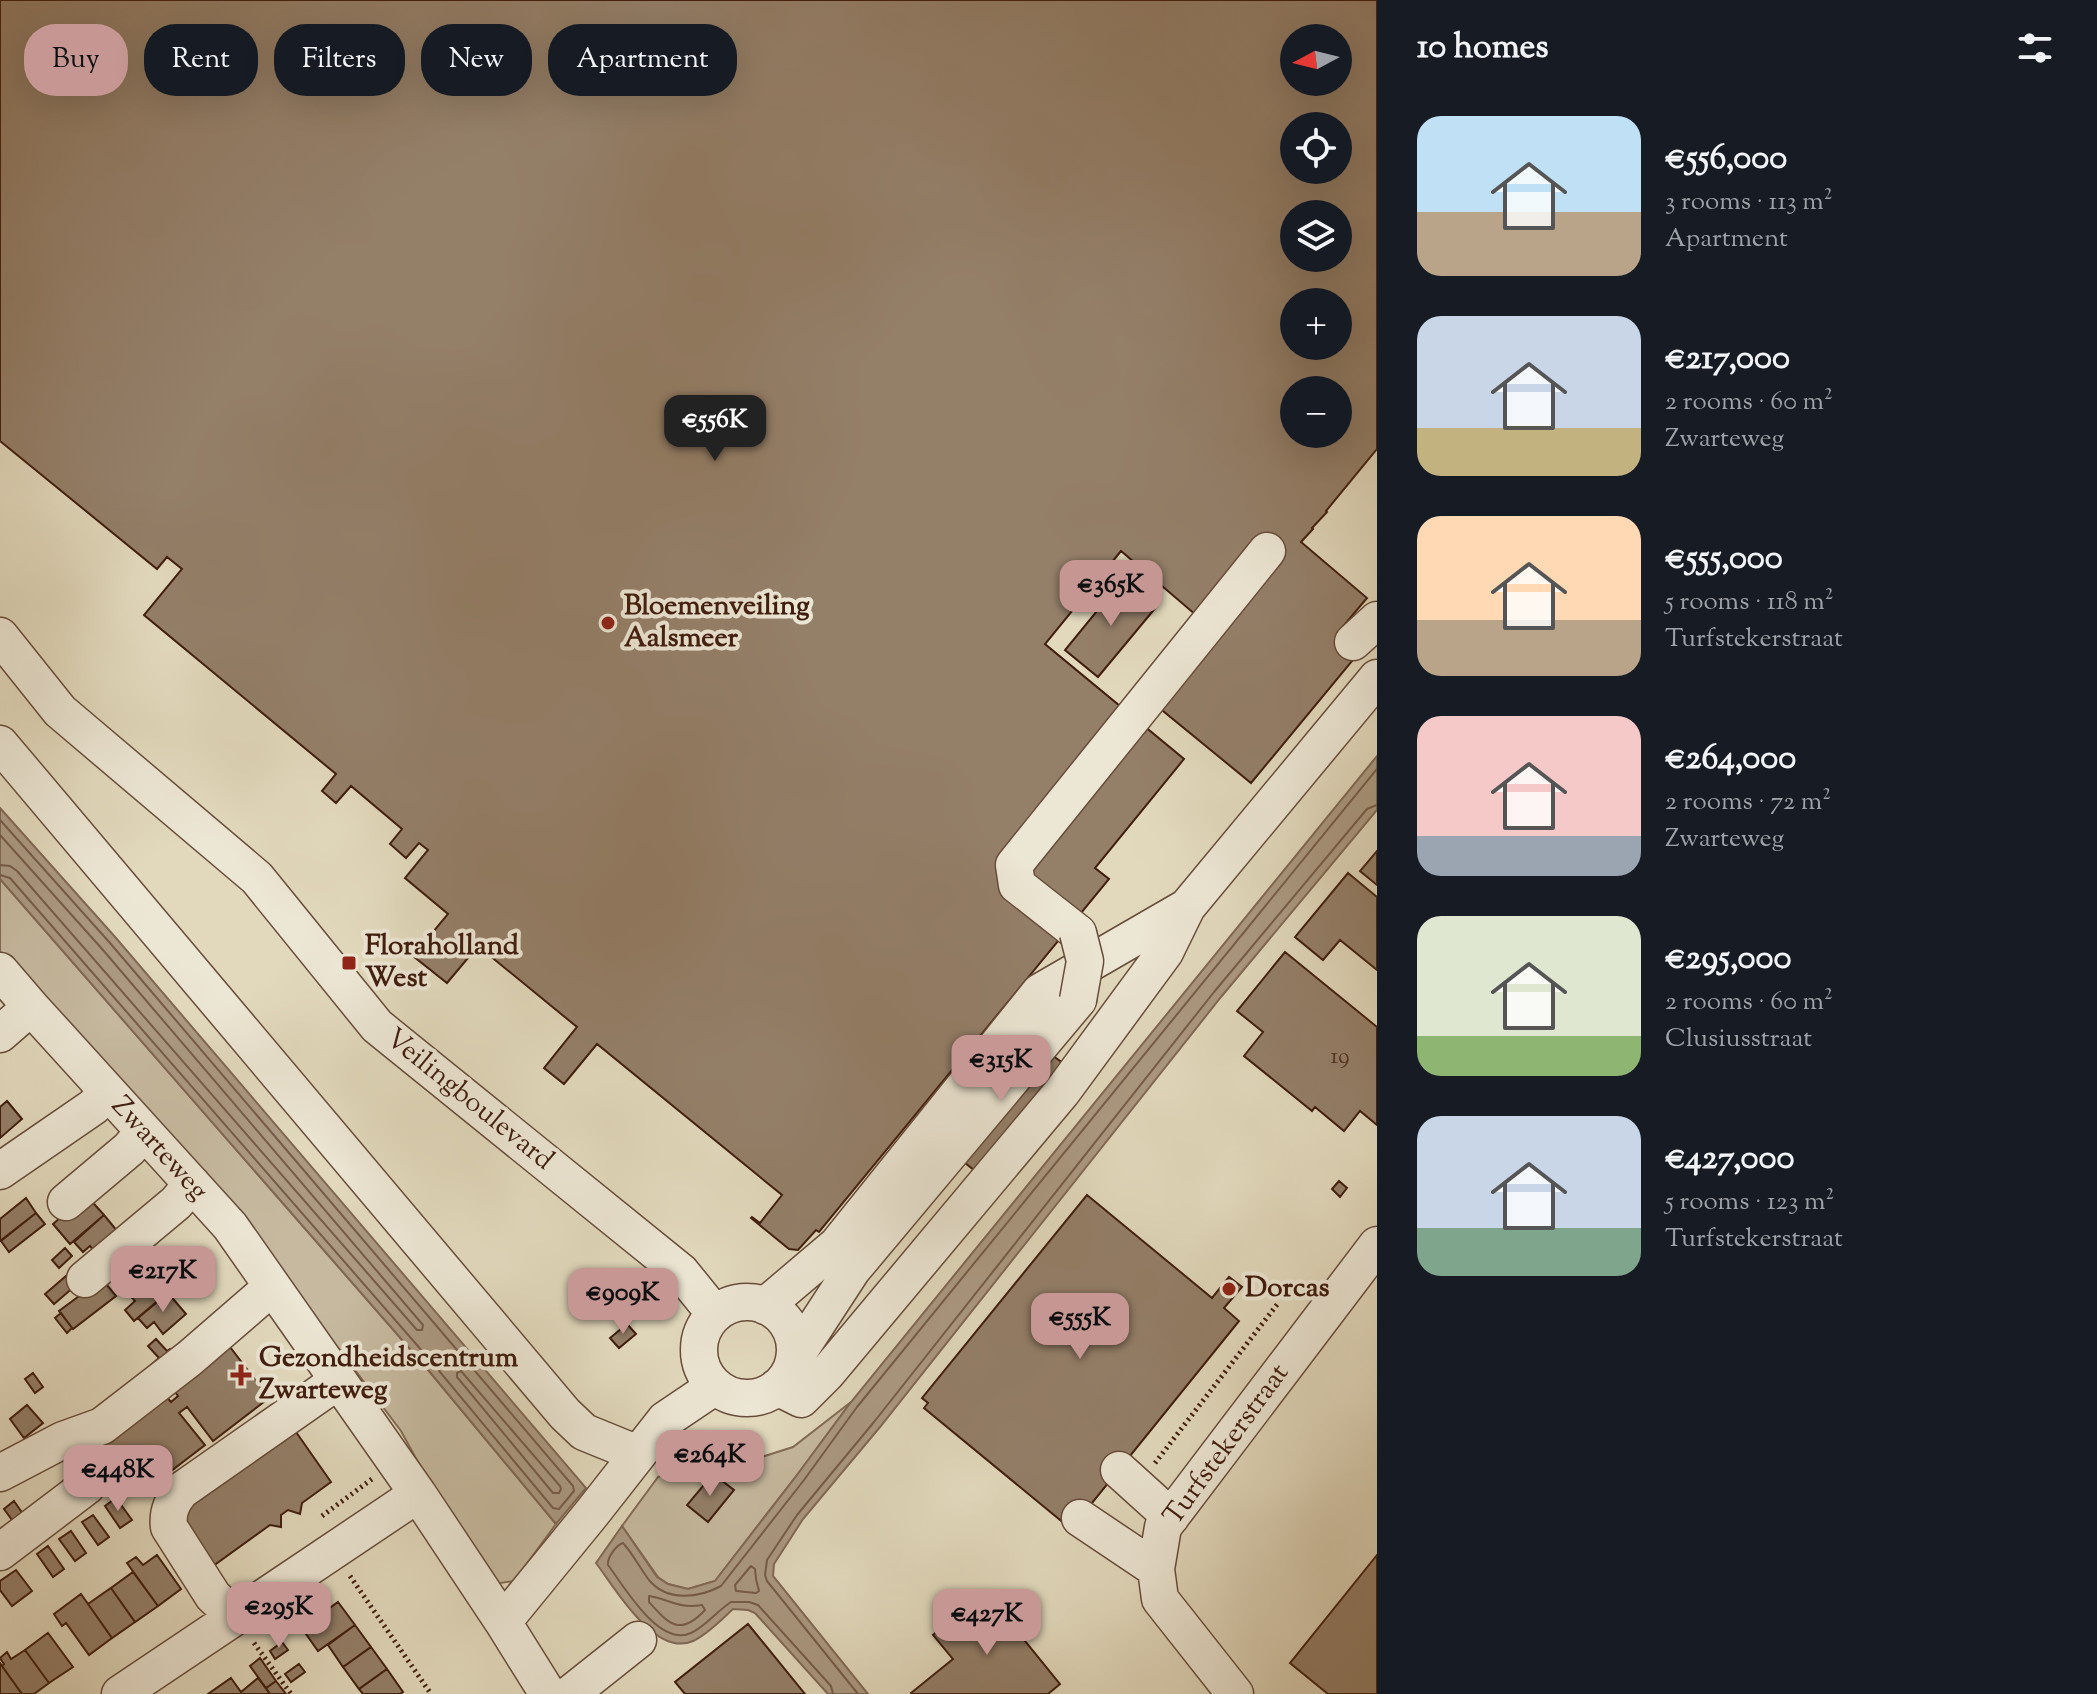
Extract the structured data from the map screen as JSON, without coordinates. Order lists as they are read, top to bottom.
{
  "streets": {
    "street": ["Veilingboulevard", "Zwarteweg", "Turfstekerstraat"]
  },
  "places": {
    "other": ["Bloemenveiling Aalsmeer", "Dorcas"],
    "transit": ["Floraholland West"],
    "health": ["Gezondheidscentrum Zwarteweg"]
  },
  "house_numbers": ["19"],
  "north": "left",
  "page": {
    "heading": "10 homes",
    "map_buttons": ["+", "−"],
    "chip": [
      "Buy",
      "Rent",
      "Filters",
      "New",
      "Apartment"
    ],
    "list": [
      {
        "name": "€556,000",
        "note": "3 rooms · 113 m² · Apartment"
      },
      {
        "name": "€217,000",
        "note": "2 rooms · 60 m² · Zwarteweg"
      },
      {
        "name": "€555,000",
        "note": "5 rooms · 118 m² · Turfstekerstraat"
      },
      {
        "name": "€264,000",
        "note": "2 rooms · 72 m² · Zwarteweg"
      },
      {
        "name": "€295,000",
        "note": "2 rooms · 60 m² · Clusiusstraat"
      },
      {
        "name": "€427,000",
        "note": "5 rooms · 123 m² · Turfstekerstraat"
      }
    ],
    "price": [
      "€556K",
      "€365K",
      "€315K",
      "€217K",
      "€909K",
      "€555K",
      "€264K",
      "€448K",
      "€295K",
      "€427K"
    ]
  }
}
